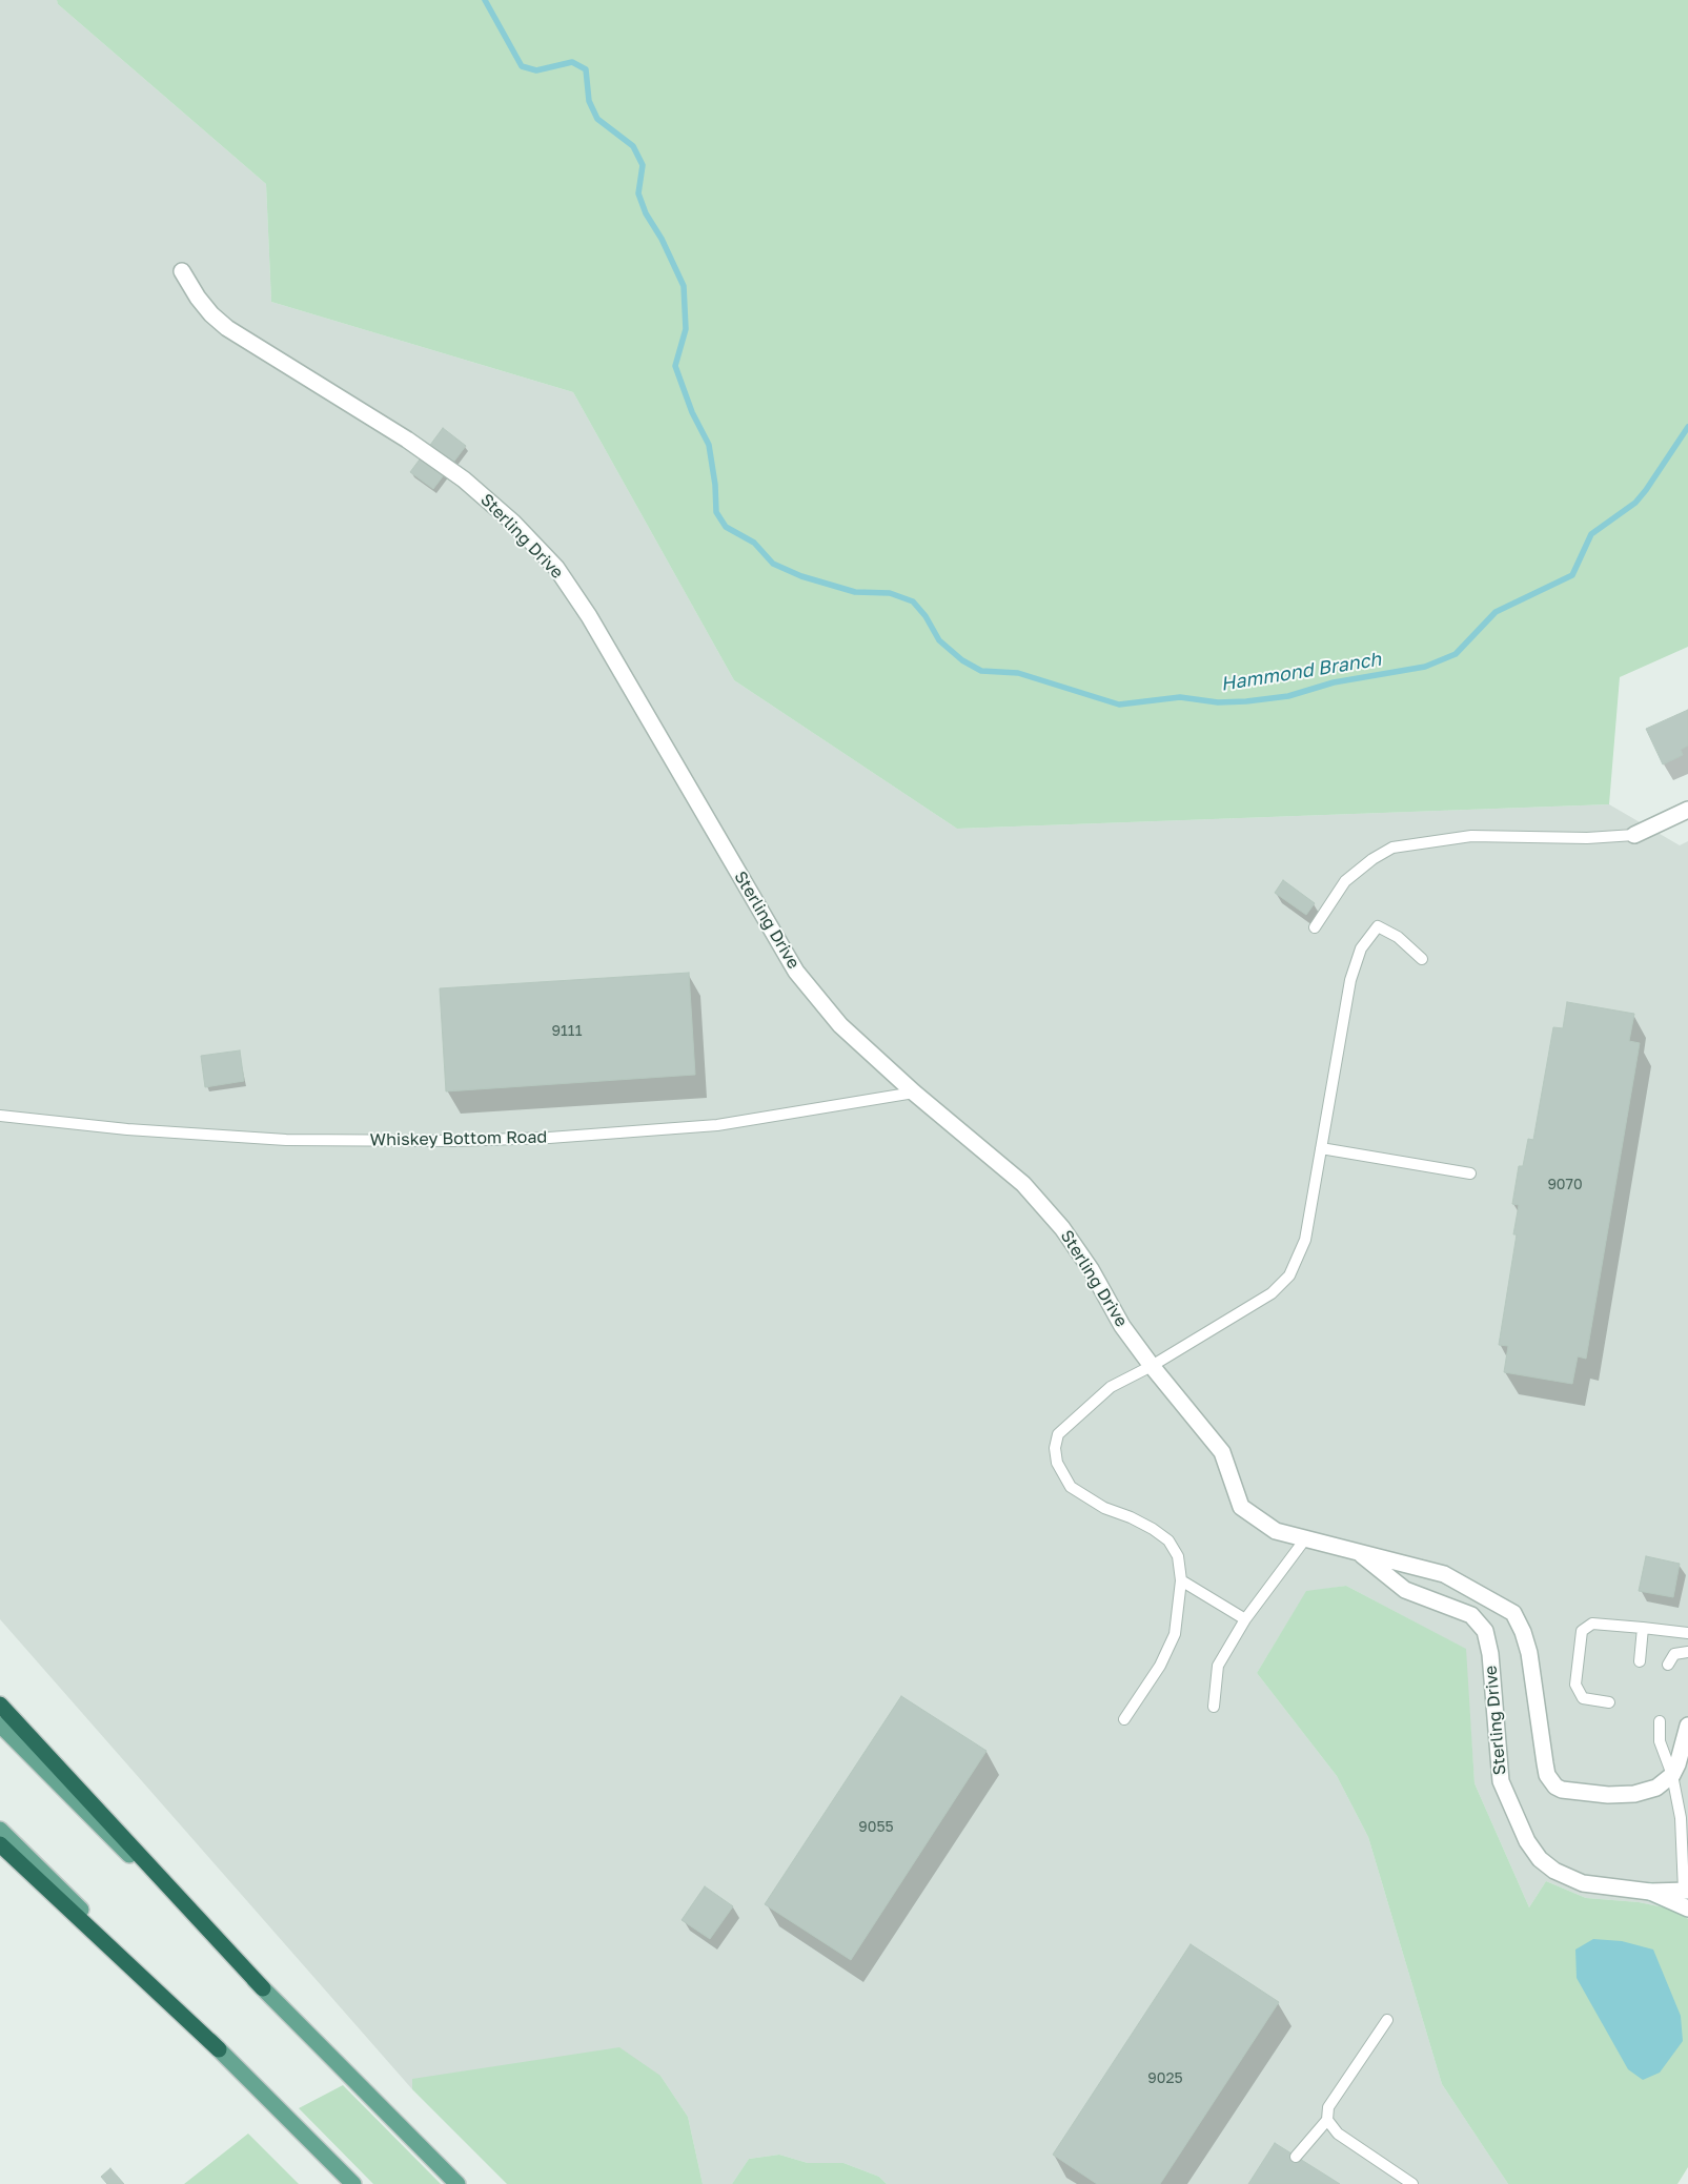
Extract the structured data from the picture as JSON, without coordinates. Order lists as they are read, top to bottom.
{
  "streets": {
    "street": ["Sterling Drive"],
    "lane": ["Whiskey Bottom Road"]
  },
  "crossings": [
    ["Sterling Drive", "Whiskey Bottom Road"]
  ],
  "water": ["Hammond Branch"],
  "house_numbers": [
    "9111",
    "9070",
    "9055",
    "9025"
  ]
}
